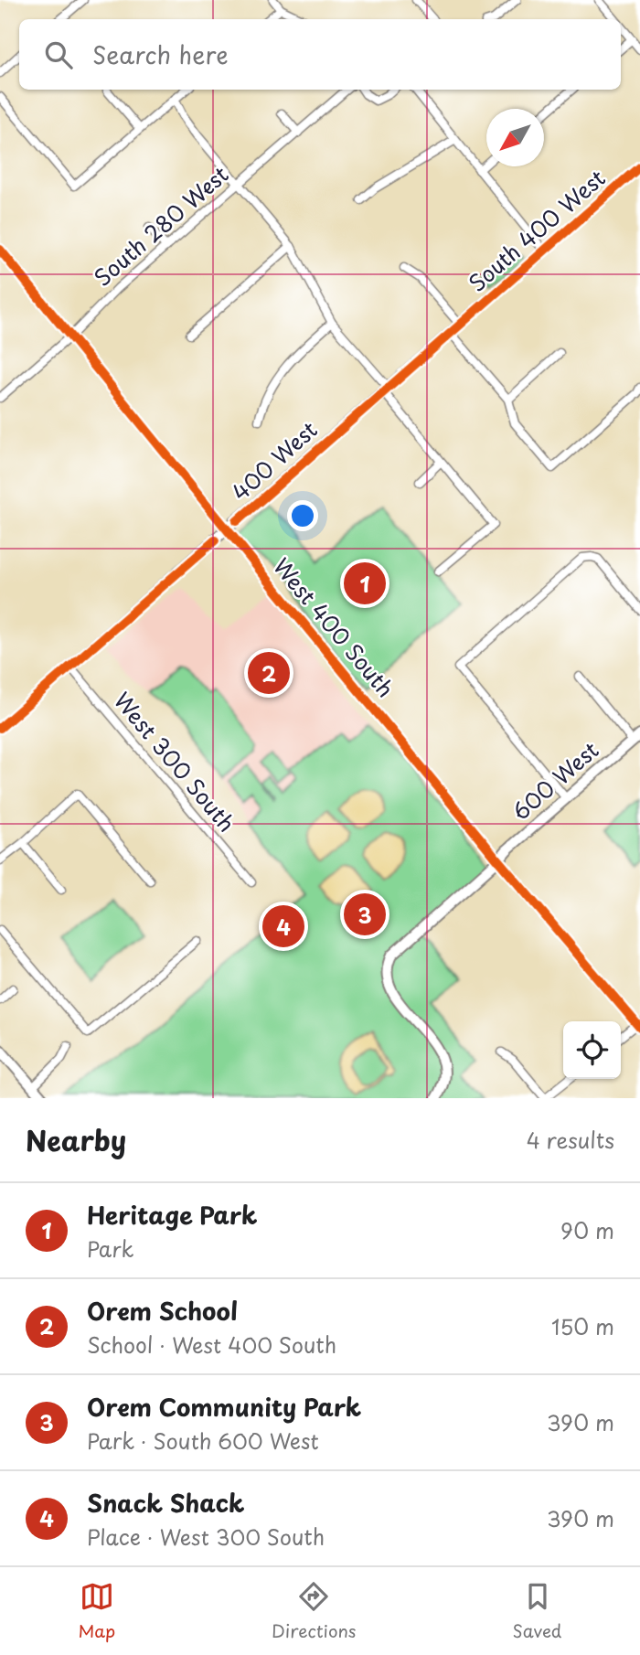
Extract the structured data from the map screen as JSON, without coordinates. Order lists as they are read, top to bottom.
{
  "streets": {
    "street": [
      "South 280 West",
      "South 400 West",
      "400 West",
      "West 400 South",
      "West 300 South",
      "600 West"
    ]
  },
  "crossings": [
    ["South 280 West", "West 400 South"],
    ["South 400 West", "400 West"],
    ["400 West", "West 400 South"],
    ["400 West", "West 300 South"],
    ["West 400 South", "600 West"]
  ],
  "north": "bottom left",
  "page": {
    "search": "Search here",
    "pins": [
      "1",
      "2",
      "3",
      "4"
    ],
    "heading": ["Nearby", "4 results"],
    "list": [
      {
        "mark": "1",
        "name": "Heritage Park",
        "note": "Park",
        "value": "90 m"
      },
      {
        "mark": "2",
        "name": "Orem School",
        "note": "School · West 400 South",
        "value": "150 m"
      },
      {
        "mark": "3",
        "name": "Orem Community Park",
        "note": "Park · South 600 West",
        "value": "390 m"
      },
      {
        "mark": "4",
        "name": "Snack Shack",
        "note": "Place · West 300 South",
        "value": "390 m"
      }
    ],
    "nav": ["Map", "Directions", "Saved"]
  }
}
